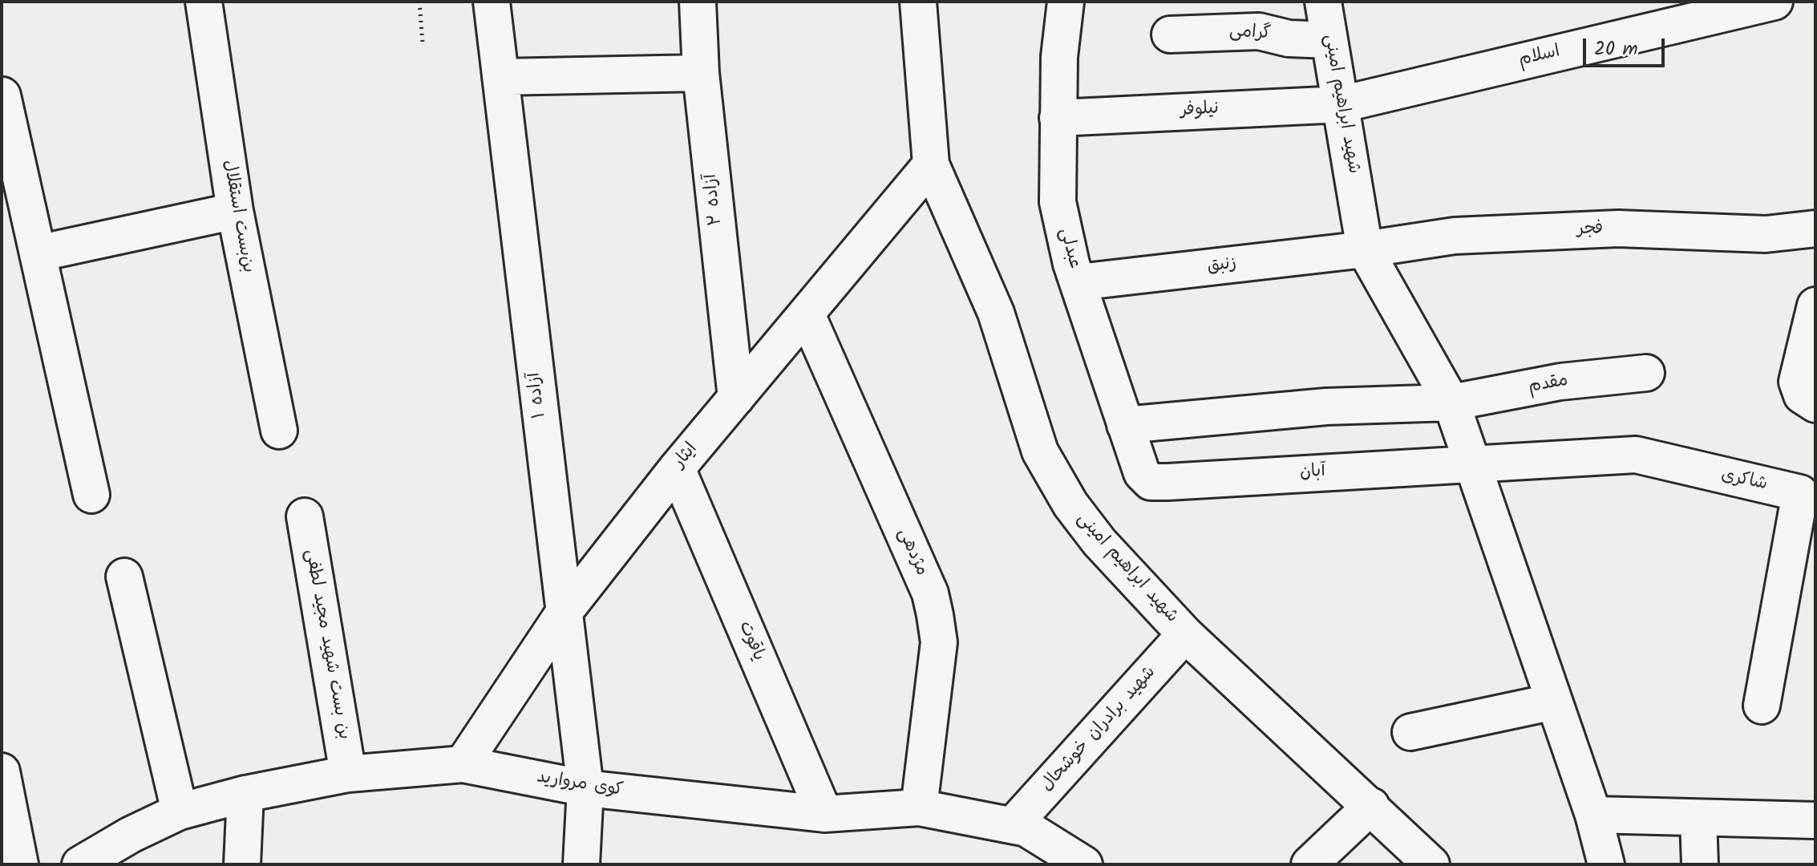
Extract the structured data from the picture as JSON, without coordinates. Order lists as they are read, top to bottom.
{
  "streets": {
    "street": [
      "گرامی",
      "اسلام",
      "شهید ابراهیم امینی",
      "نیلوفر",
      "آزاده ۲",
      "بن‌بست استقلال",
      "فجر",
      "عبدلی",
      "زنبق",
      "مقدم",
      "آزاده ۱",
      "ایثار",
      "آبان",
      "شاکری",
      "مژدهی",
      "یاقوت",
      "بن بست شهید مجید لطفی",
      "شهید برادران خوشحال",
      "کوی مروارید"
    ]
  },
  "crossings": [
    ["گرامی", "شهید ابراهیم امینی"],
    ["اسلام", "شهید ابراهیم امینی"],
    ["اسلام", "نیلوفر"],
    ["شهید ابراهیم امینی", "نیلوفر"],
    ["شهید ابراهیم امینی", "فجر"],
    ["شهید ابراهیم امینی", "زنبق"],
    ["شهید ابراهیم امینی", "مقدم"],
    ["شهید ابراهیم امینی", "ایثار"],
    ["شهید ابراهیم امینی", "آبان"],
    ["شهید ابراهیم امینی", "شاکری"],
    ["شهید ابراهیم امینی", "شهید برادران خوشحال"],
    ["نیلوفر", "عبدلی"],
    ["آزاده ۲", "ایثار"],
    ["فجر", "زنبق"],
    ["عبدلی", "زنبق"],
    ["عبدلی", "مقدم"],
    ["عبدلی", "آبان"],
    ["آزاده ۱", "ایثار"],
    ["آزاده ۱", "کوی مروارید"],
    ["ایثار", "مژدهی"],
    ["ایثار", "یاقوت"],
    ["ایثار", "کوی مروارید"],
    ["آبان", "شاکری"],
    ["مژدهی", "کوی مروارید"],
    ["یاقوت", "کوی مروارید"],
    ["بن بست شهید مجید لطفی", "کوی مروارید"],
    ["شهید برادران خوشحال", "کوی مروارید"]
  ],
  "scale_bar": "20 m"
}
